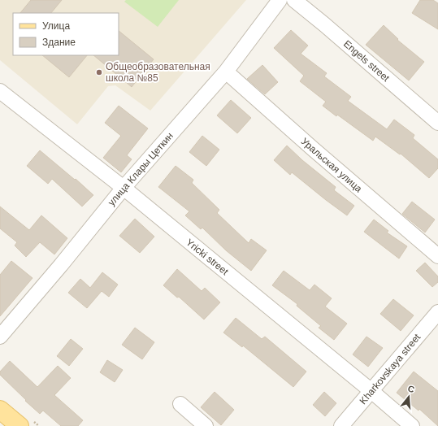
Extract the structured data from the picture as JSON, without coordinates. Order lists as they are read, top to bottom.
{
  "streets": {
    "street": [
      "Engels street",
      "Уральская улица",
      "улица Клары Цеткин",
      "Yricki street",
      "Kharkovskaya street"
    ]
  },
  "crossings": [
    ["Уральская улица", "улица Клары Цеткин"],
    ["улица Клары Цеткин", "Yricki street"],
    ["Yricki street", "Kharkovskaya street"]
  ],
  "places": ["Общеобразовательная школа №85"],
  "legend": ["Улица", "Здание"],
  "north": "top"
}
